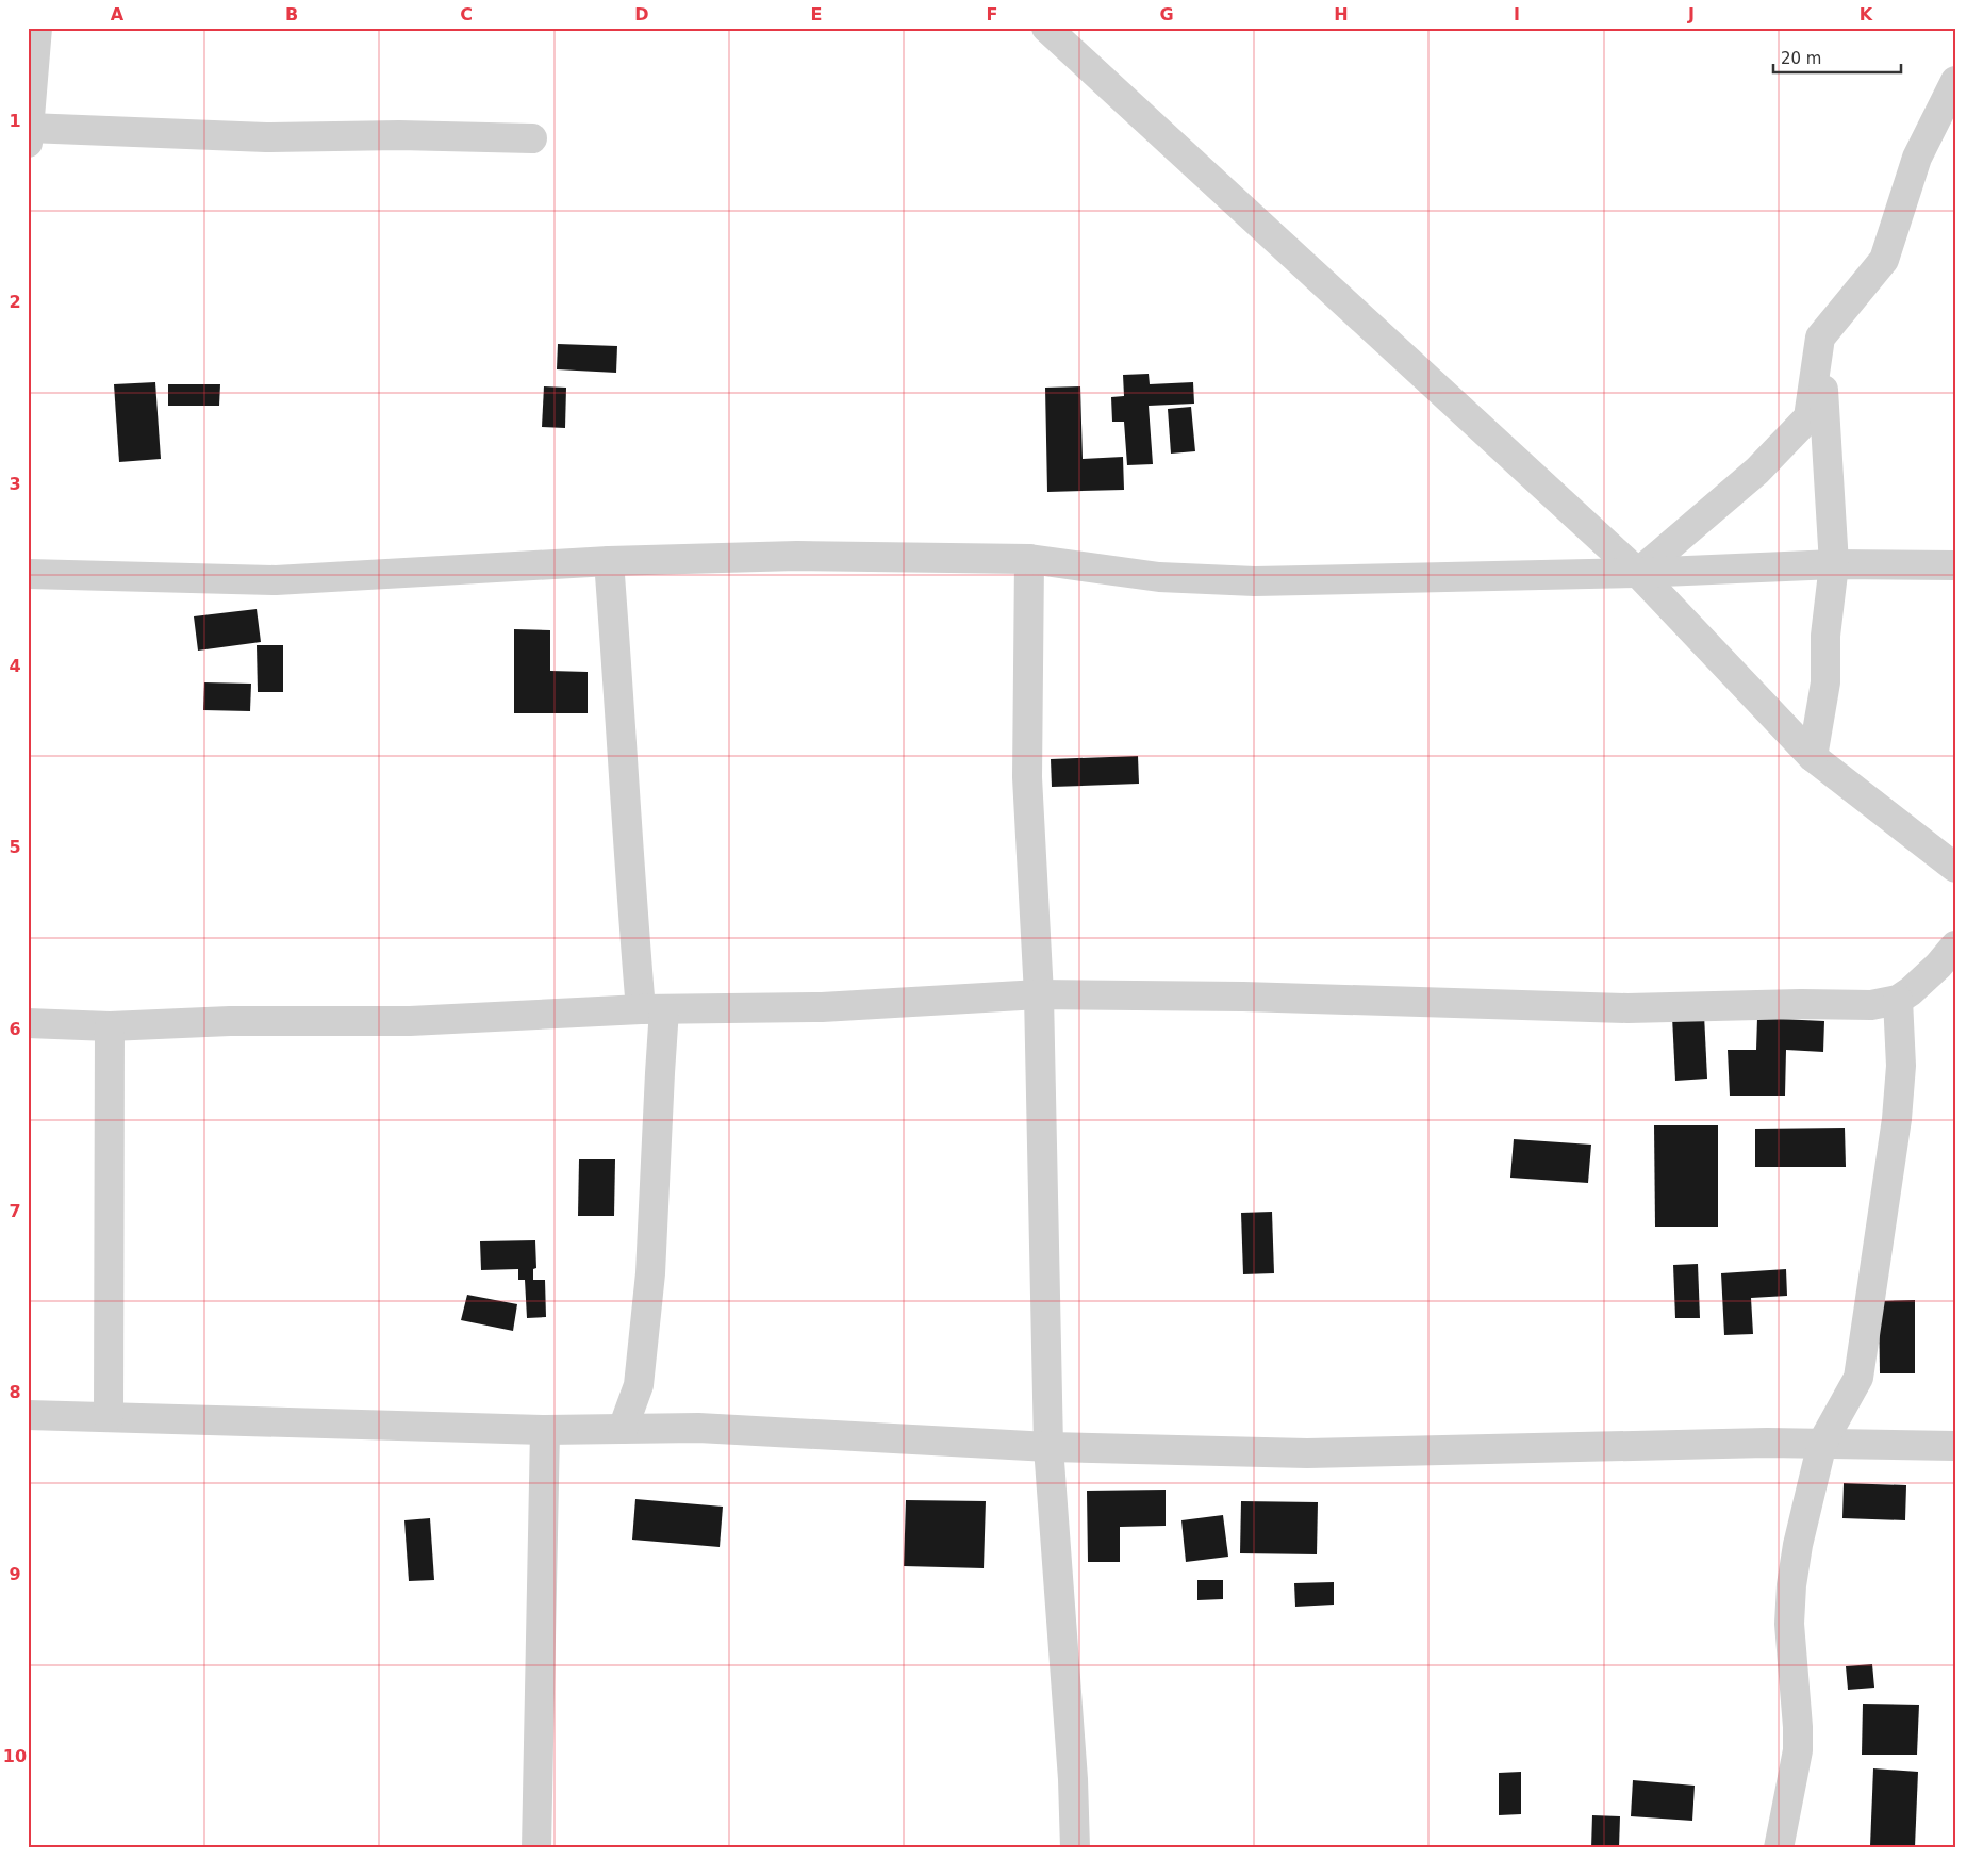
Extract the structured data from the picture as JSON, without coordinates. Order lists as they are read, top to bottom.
{
  "scale_bar": "20 m",
  "grid": {
    "columns": [
      "A",
      "B",
      "C",
      "D",
      "E",
      "F",
      "G",
      "H",
      "I",
      "J",
      "K"
    ],
    "rows": [
      "1",
      "2",
      "3",
      "4",
      "5",
      "6",
      "7",
      "8",
      "9",
      "10"
    ]
  }
}
